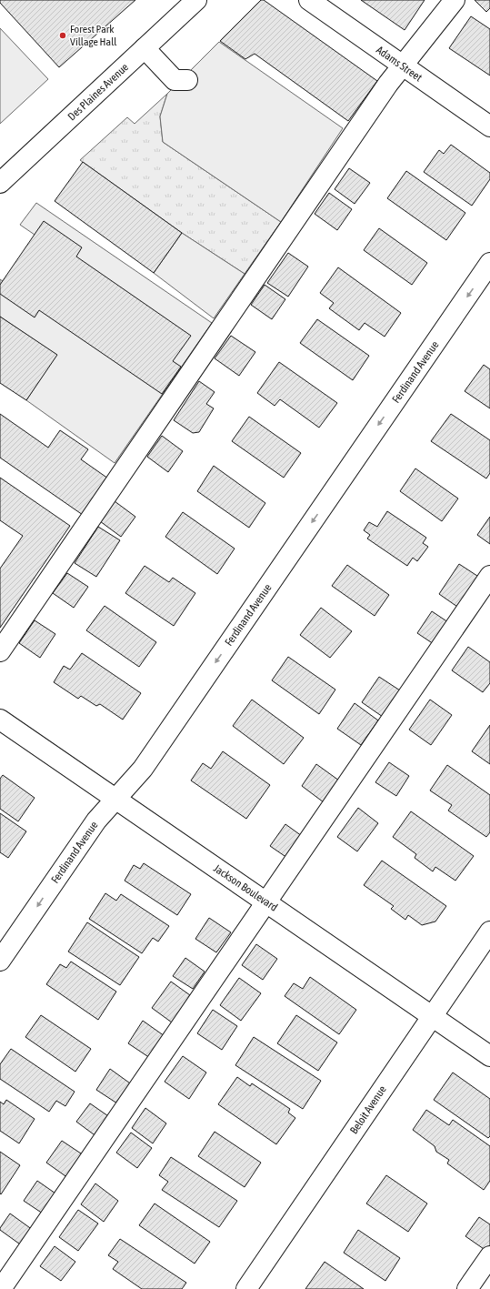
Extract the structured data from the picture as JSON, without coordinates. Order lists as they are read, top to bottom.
{
  "streets": {
    "street": [
      "Adams Street",
      "Des Plaines Avenue",
      "Ferdinand Avenue",
      "Jackson Boulevard",
      "Beloit Avenue"
    ]
  },
  "crossings": [
    ["Ferdinand Avenue", "Jackson Boulevard"],
    ["Jackson Boulevard", "Beloit Avenue"]
  ],
  "places": ["Forest Park Village Hall"]
}
